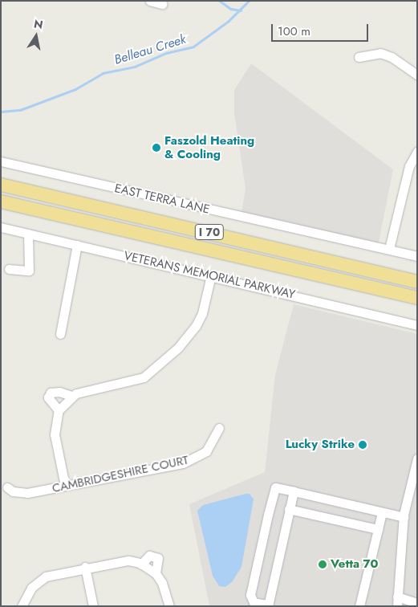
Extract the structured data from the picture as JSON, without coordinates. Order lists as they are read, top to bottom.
{
  "streets": {
    "highway": ["I 70"],
    "street": ["EAST TERRA LANE", "VETERANS MEMORIAL PARKWAY", "CAMBRIDGESHIRE COURT"]
  },
  "water": ["Belleau Creek"],
  "places": ["Faszold Heating & Cooling", "Lucky Strike", "Vetta 70"],
  "scale_bar": "100 m",
  "north": "top"
}
